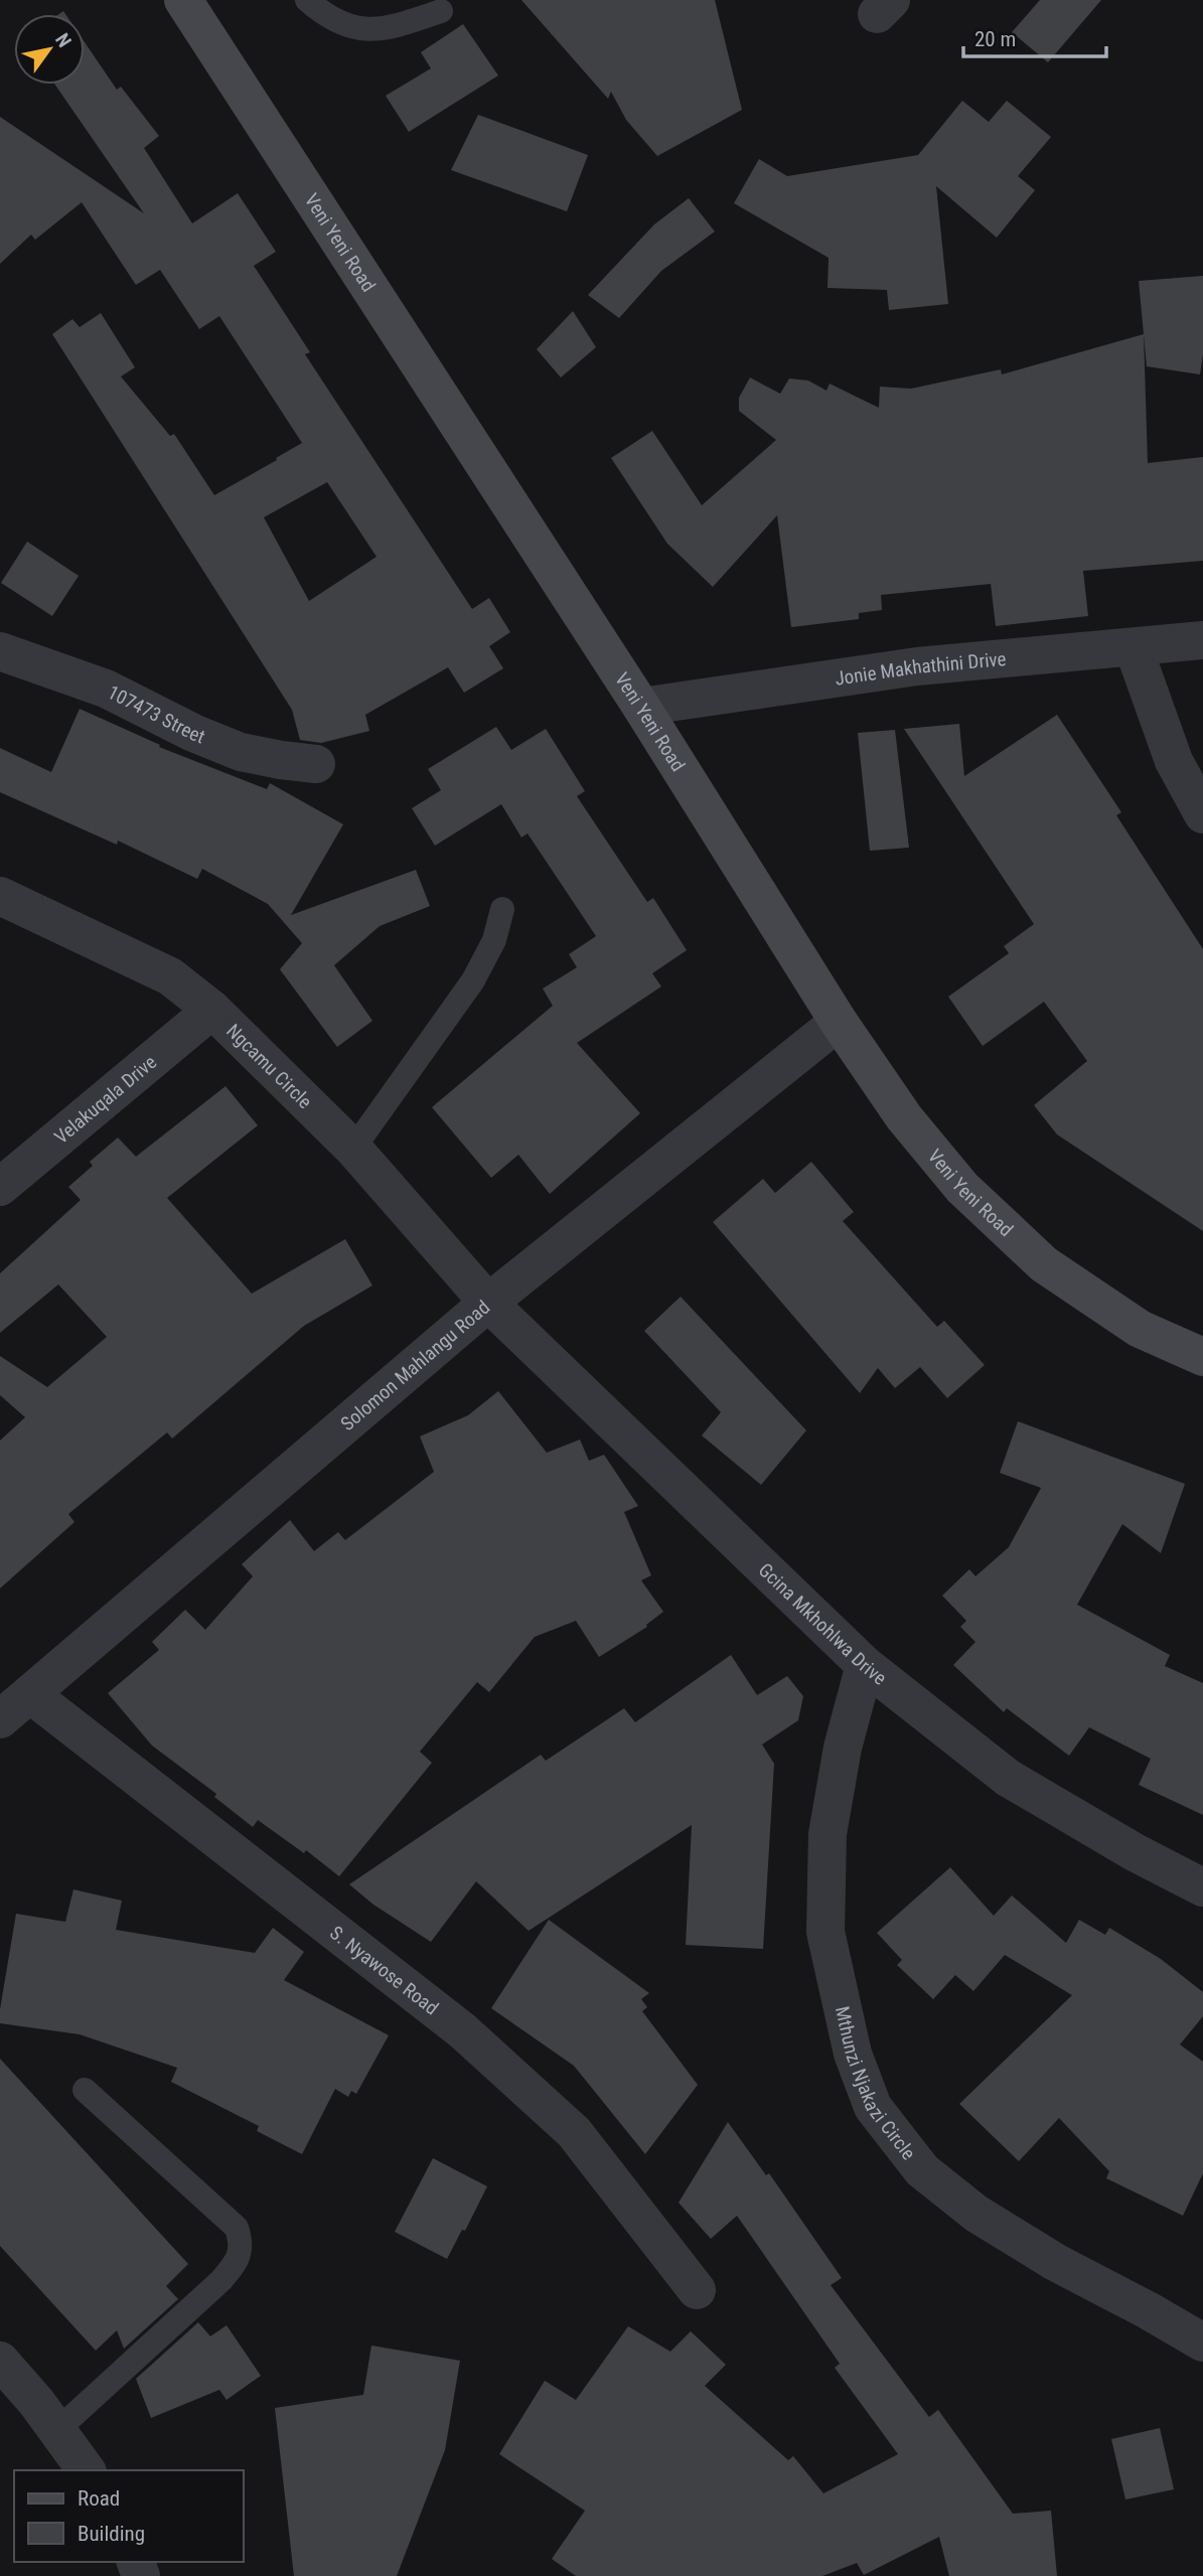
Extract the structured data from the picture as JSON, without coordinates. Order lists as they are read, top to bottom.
{
  "streets": {
    "street": [
      "Veni Yeni Road",
      "Jonie Makhathini Drive",
      "107473 Street",
      "Ngcamu Circle",
      "Velakuqala Drive",
      "Solomon Mahlangu Road",
      "Gcina Mkhohlwa Drive",
      "S. Nyawose Road",
      "Mthunzi Njakazi Circle"
    ]
  },
  "crossings": [
    ["Veni Yeni Road", "Jonie Makhathini Drive"],
    ["Veni Yeni Road", "Solomon Mahlangu Road"],
    ["Ngcamu Circle", "Velakuqala Drive"],
    ["Ngcamu Circle", "Solomon Mahlangu Road"],
    ["Ngcamu Circle", "Gcina Mkhohlwa Drive"],
    ["Solomon Mahlangu Road", "Gcina Mkhohlwa Drive"],
    ["Solomon Mahlangu Road", "S. Nyawose Road"],
    ["Gcina Mkhohlwa Drive", "Mthunzi Njakazi Circle"]
  ],
  "legend": ["Road", "Building"],
  "scale_bar": "20 m",
  "north": "top right"
}
